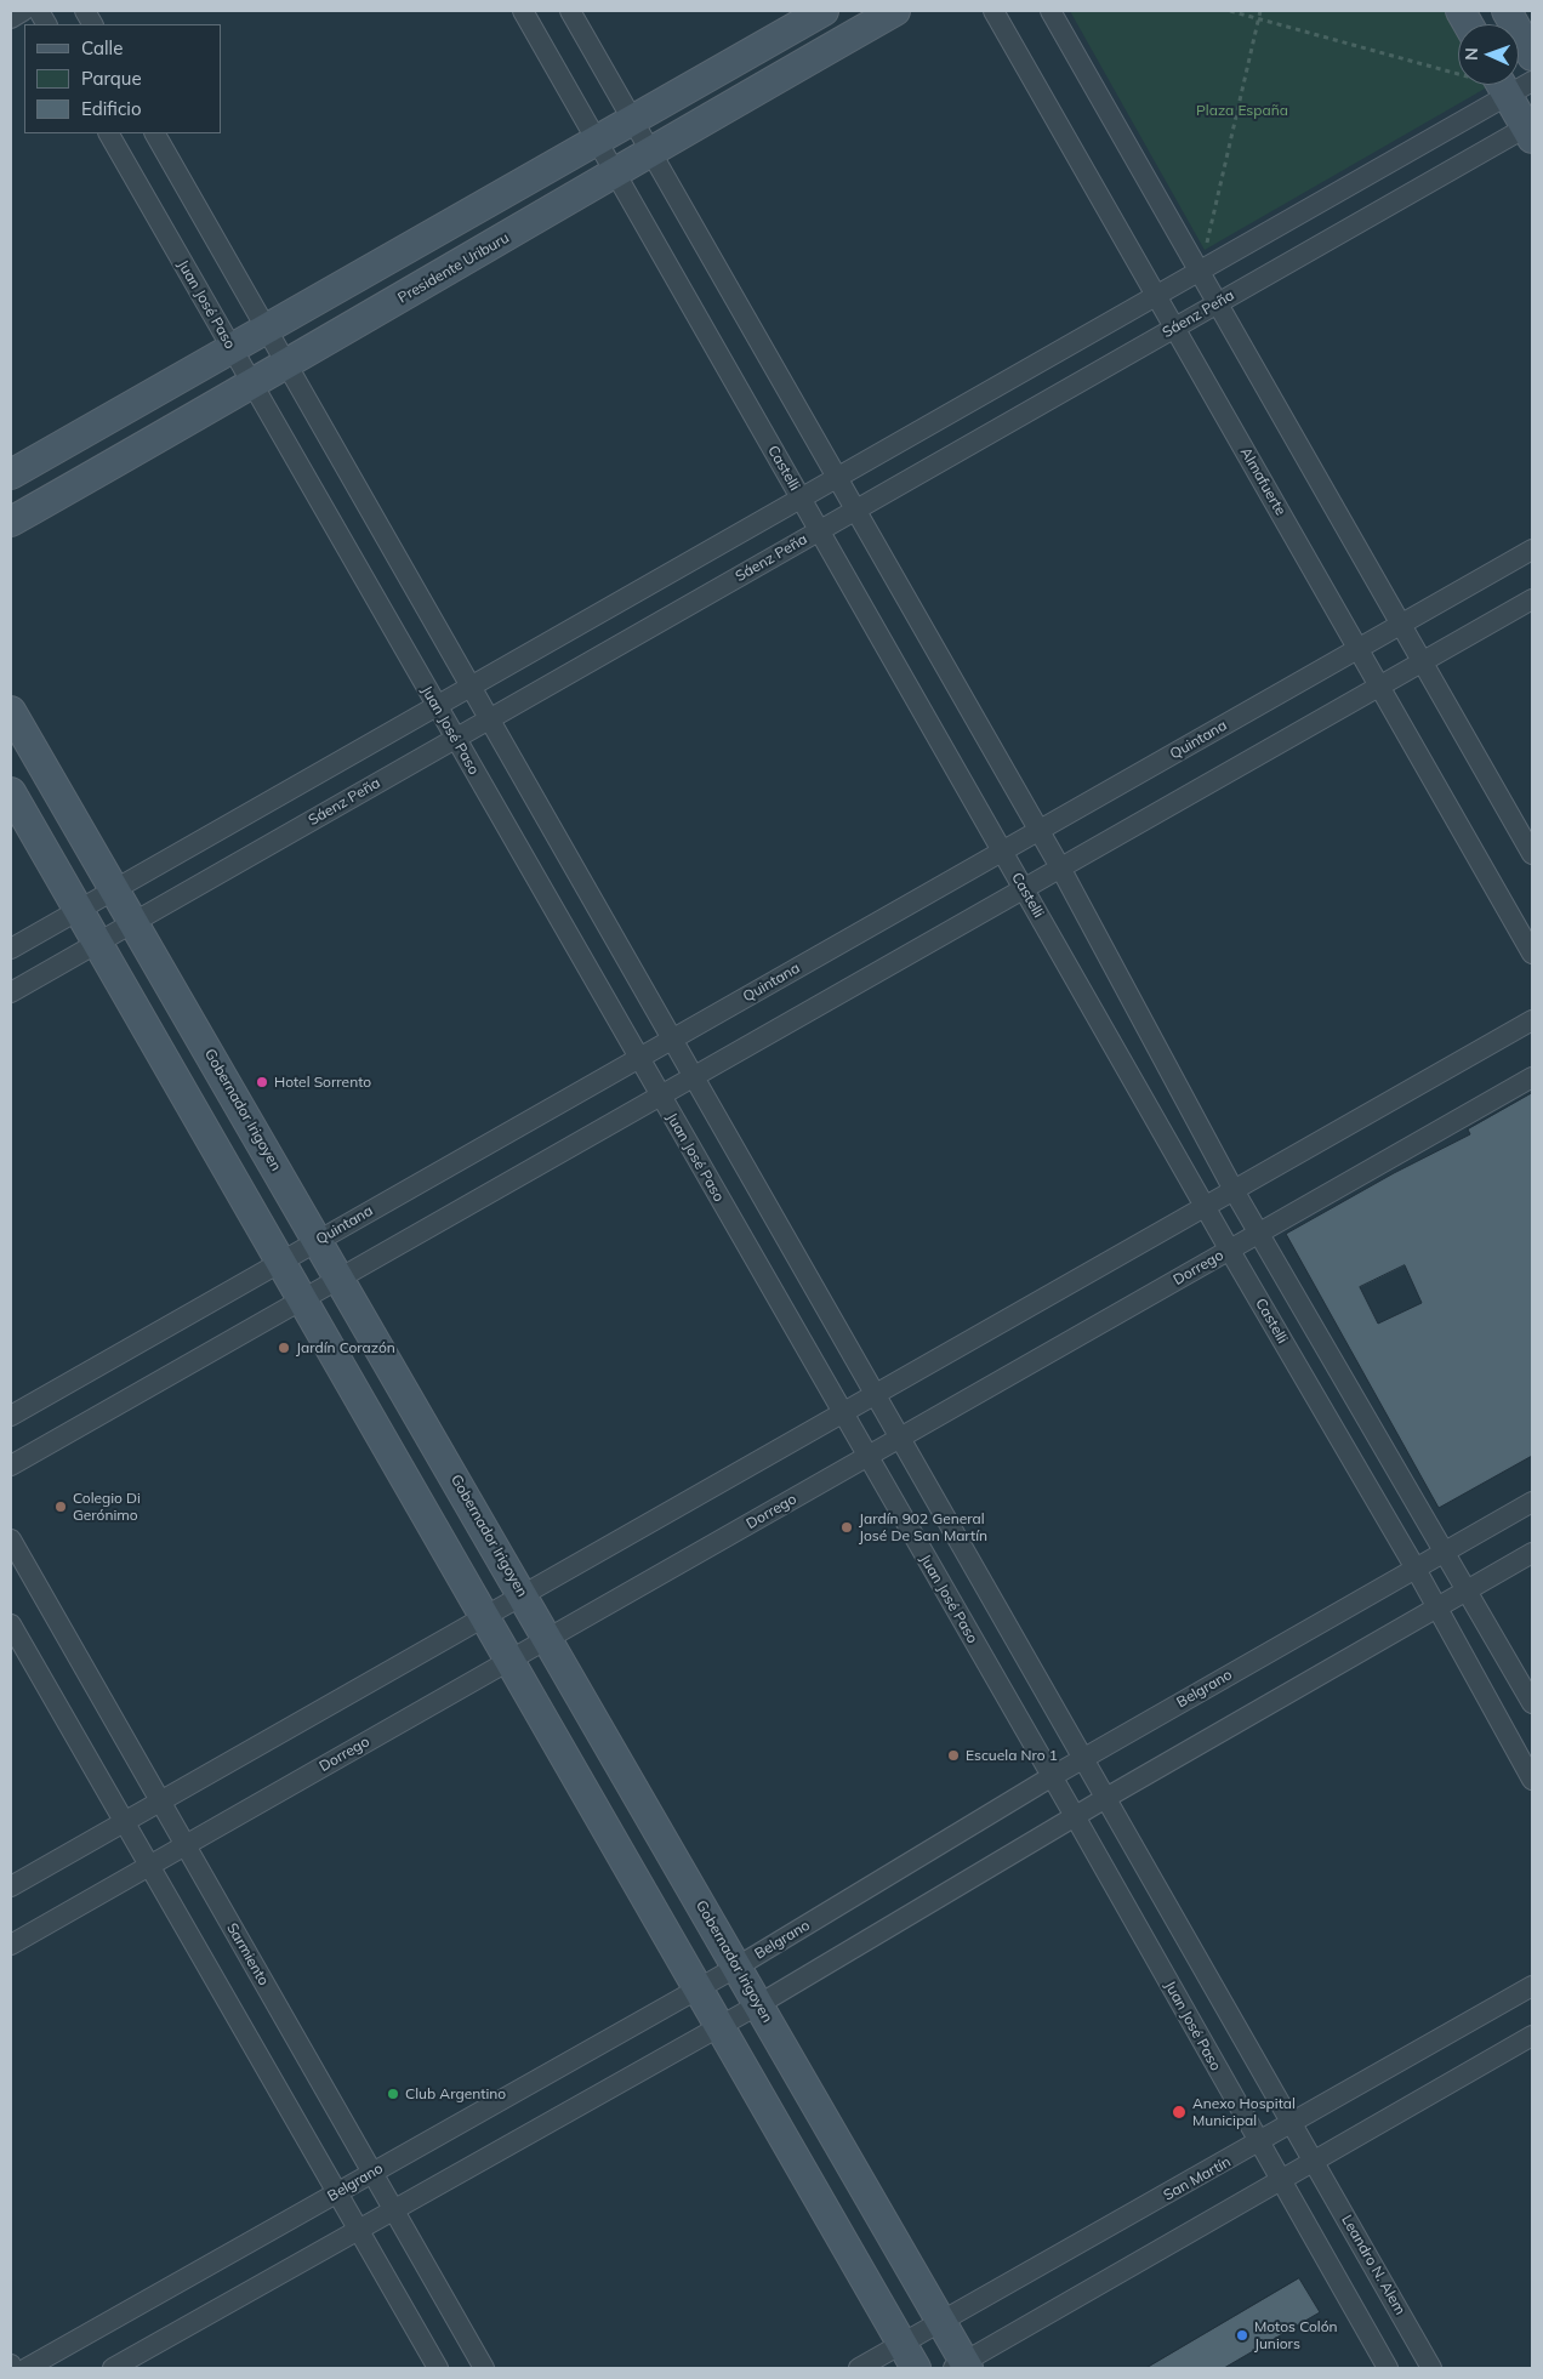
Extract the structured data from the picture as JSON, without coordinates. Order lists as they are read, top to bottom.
{
  "streets": {
    "street": [
      "Presidente Uriburu",
      "Juan José Paso",
      "Sáenz Peña",
      "Castelli",
      "Almafuerte",
      "Quintana",
      "Gobernador Irigoyen",
      "Dorrego",
      "Belgrano",
      "Sarmiento",
      "San Martín",
      "Leandro N. Alem"
    ]
  },
  "crossings": [
    ["Presidente Uriburu", "Juan José Paso"],
    ["Presidente Uriburu", "Castelli"],
    ["Juan José Paso", "Sáenz Peña"],
    ["Juan José Paso", "Quintana"],
    ["Juan José Paso", "Dorrego"],
    ["Juan José Paso", "Belgrano"],
    ["Juan José Paso", "San Martín"],
    ["Sáenz Peña", "Castelli"],
    ["Sáenz Peña", "Almafuerte"],
    ["Sáenz Peña", "Gobernador Irigoyen"],
    ["Castelli", "Quintana"],
    ["Castelli", "Dorrego"],
    ["Castelli", "Belgrano"],
    ["Almafuerte", "Quintana"],
    ["Quintana", "Gobernador Irigoyen"],
    ["Gobernador Irigoyen", "Dorrego"],
    ["Gobernador Irigoyen", "Belgrano"],
    ["Gobernador Irigoyen", "San Martín"],
    ["Dorrego", "Sarmiento"],
    ["Belgrano", "Sarmiento"]
  ],
  "parks": ["Plaza España"],
  "places": [
    "Hotel Sorrento",
    "Jardín Corazón",
    "Colegio Di Gerónimo",
    "Jardín 902 General José De San Martín",
    "Escuela Nro 1",
    "Club Argentino",
    "Anexo Hospital Municipal",
    "Motos Colón Juniors"
  ],
  "legend": ["Calle", "Parque", "Edificio"],
  "north": "left"
}
